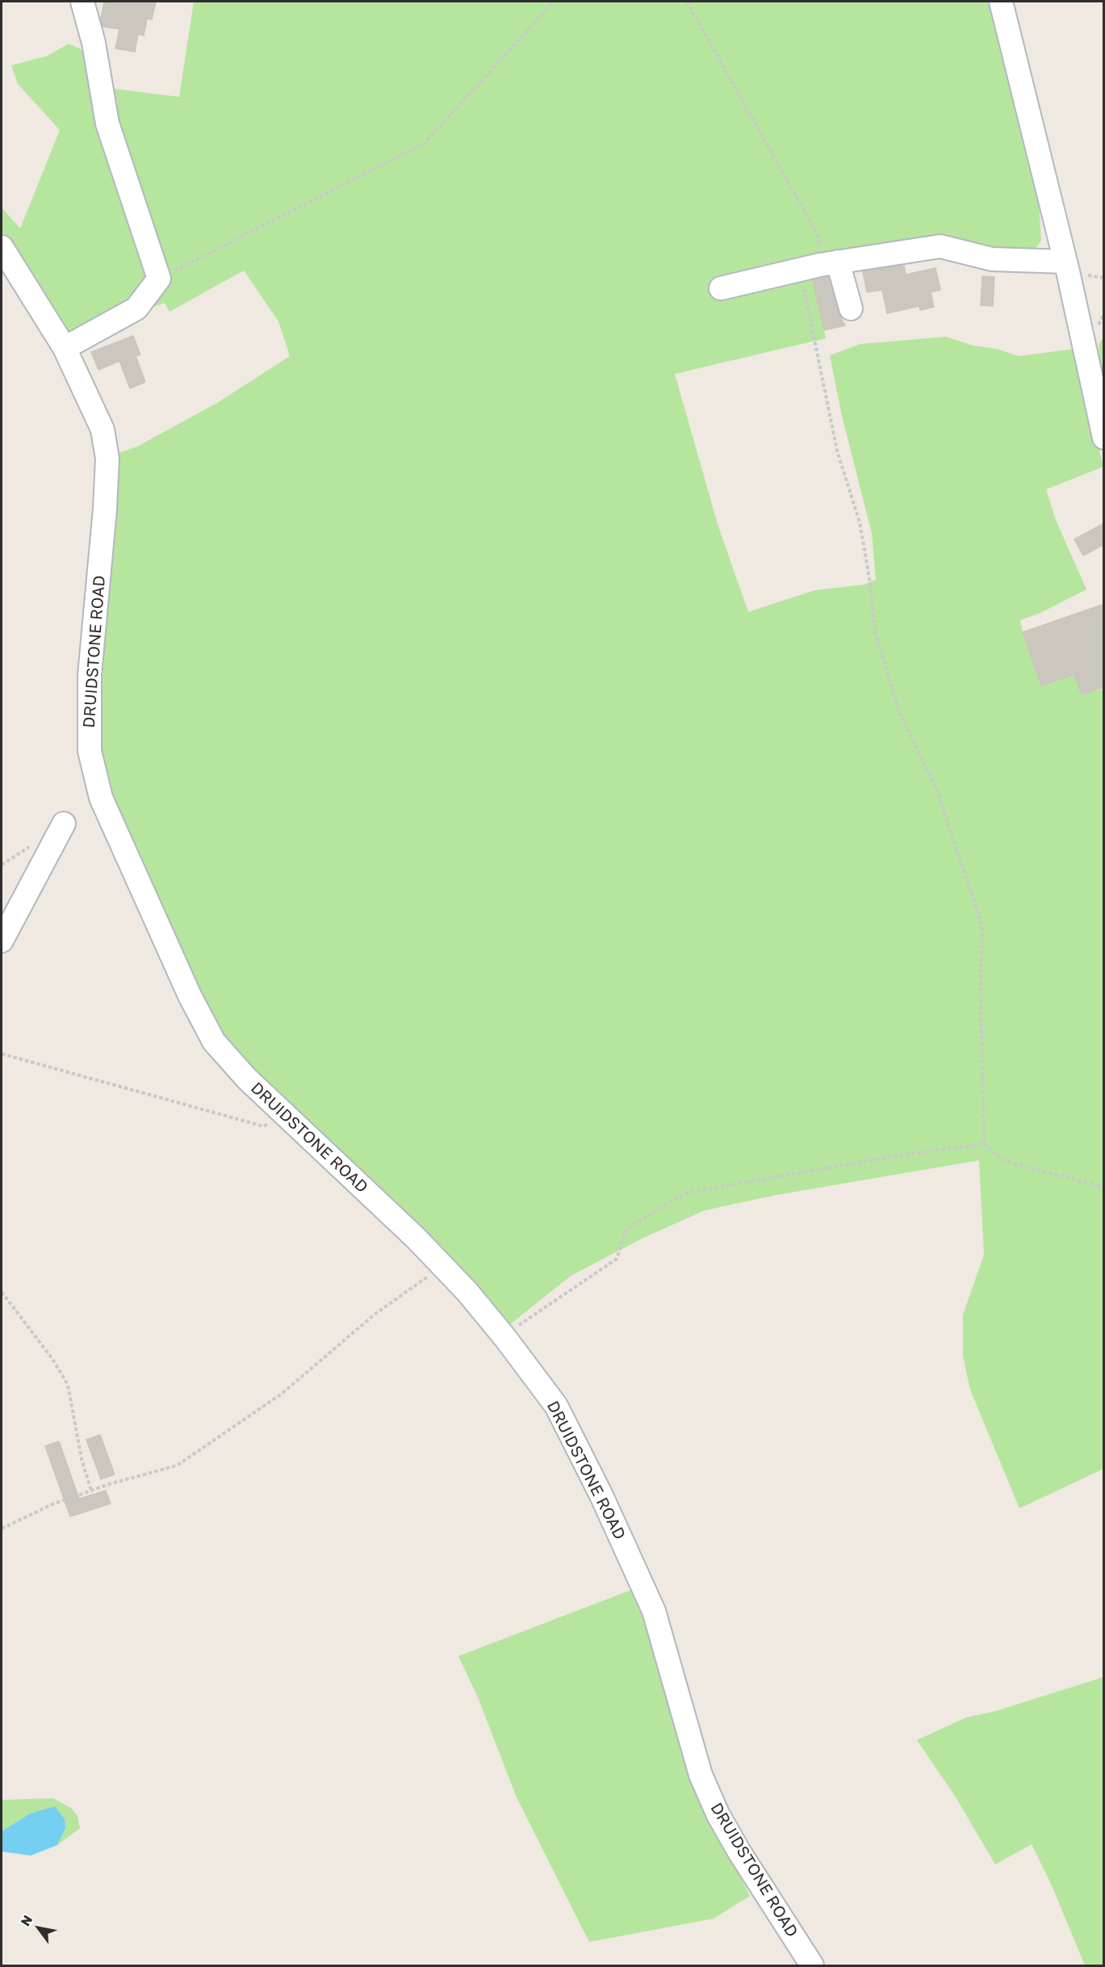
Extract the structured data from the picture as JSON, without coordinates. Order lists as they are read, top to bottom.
{
  "streets": {
    "street": ["DRUIDSTONE ROAD"]
  },
  "north": "top left"
}
